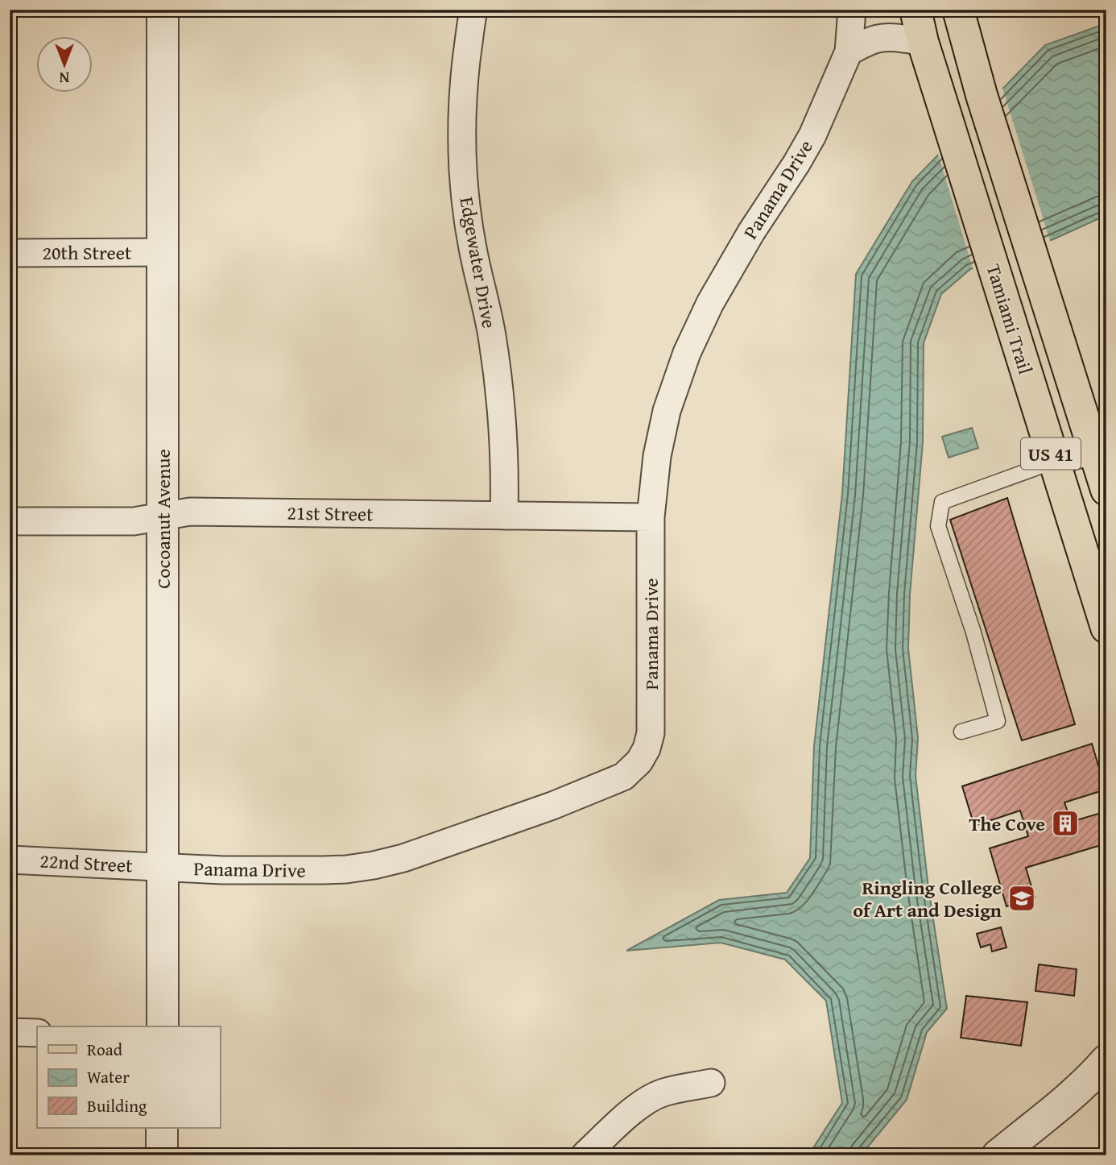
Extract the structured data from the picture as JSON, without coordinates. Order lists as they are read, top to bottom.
{
  "streets": {
    "main road": ["Tamiami Trail", "US 41"],
    "street": [
      "Panama Drive",
      "20th Street",
      "Edgewater Drive",
      "21st Street",
      "Cocoanut Avenue",
      "22nd Street"
    ]
  },
  "crossings": [
    ["Panama Drive", "21st Street"],
    ["Panama Drive", "Cocoanut Avenue"],
    ["Panama Drive", "22nd Street"],
    ["20th Street", "Cocoanut Avenue"],
    ["Edgewater Drive", "21st Street"],
    ["21st Street", "Cocoanut Avenue"],
    ["Cocoanut Avenue", "22nd Street"]
  ],
  "places": {
    "building": ["The Cove"],
    "school or university": ["Ringling College of Art and Design"]
  },
  "legend": ["Road", "Water", "Building"],
  "north": "bottom"
}
